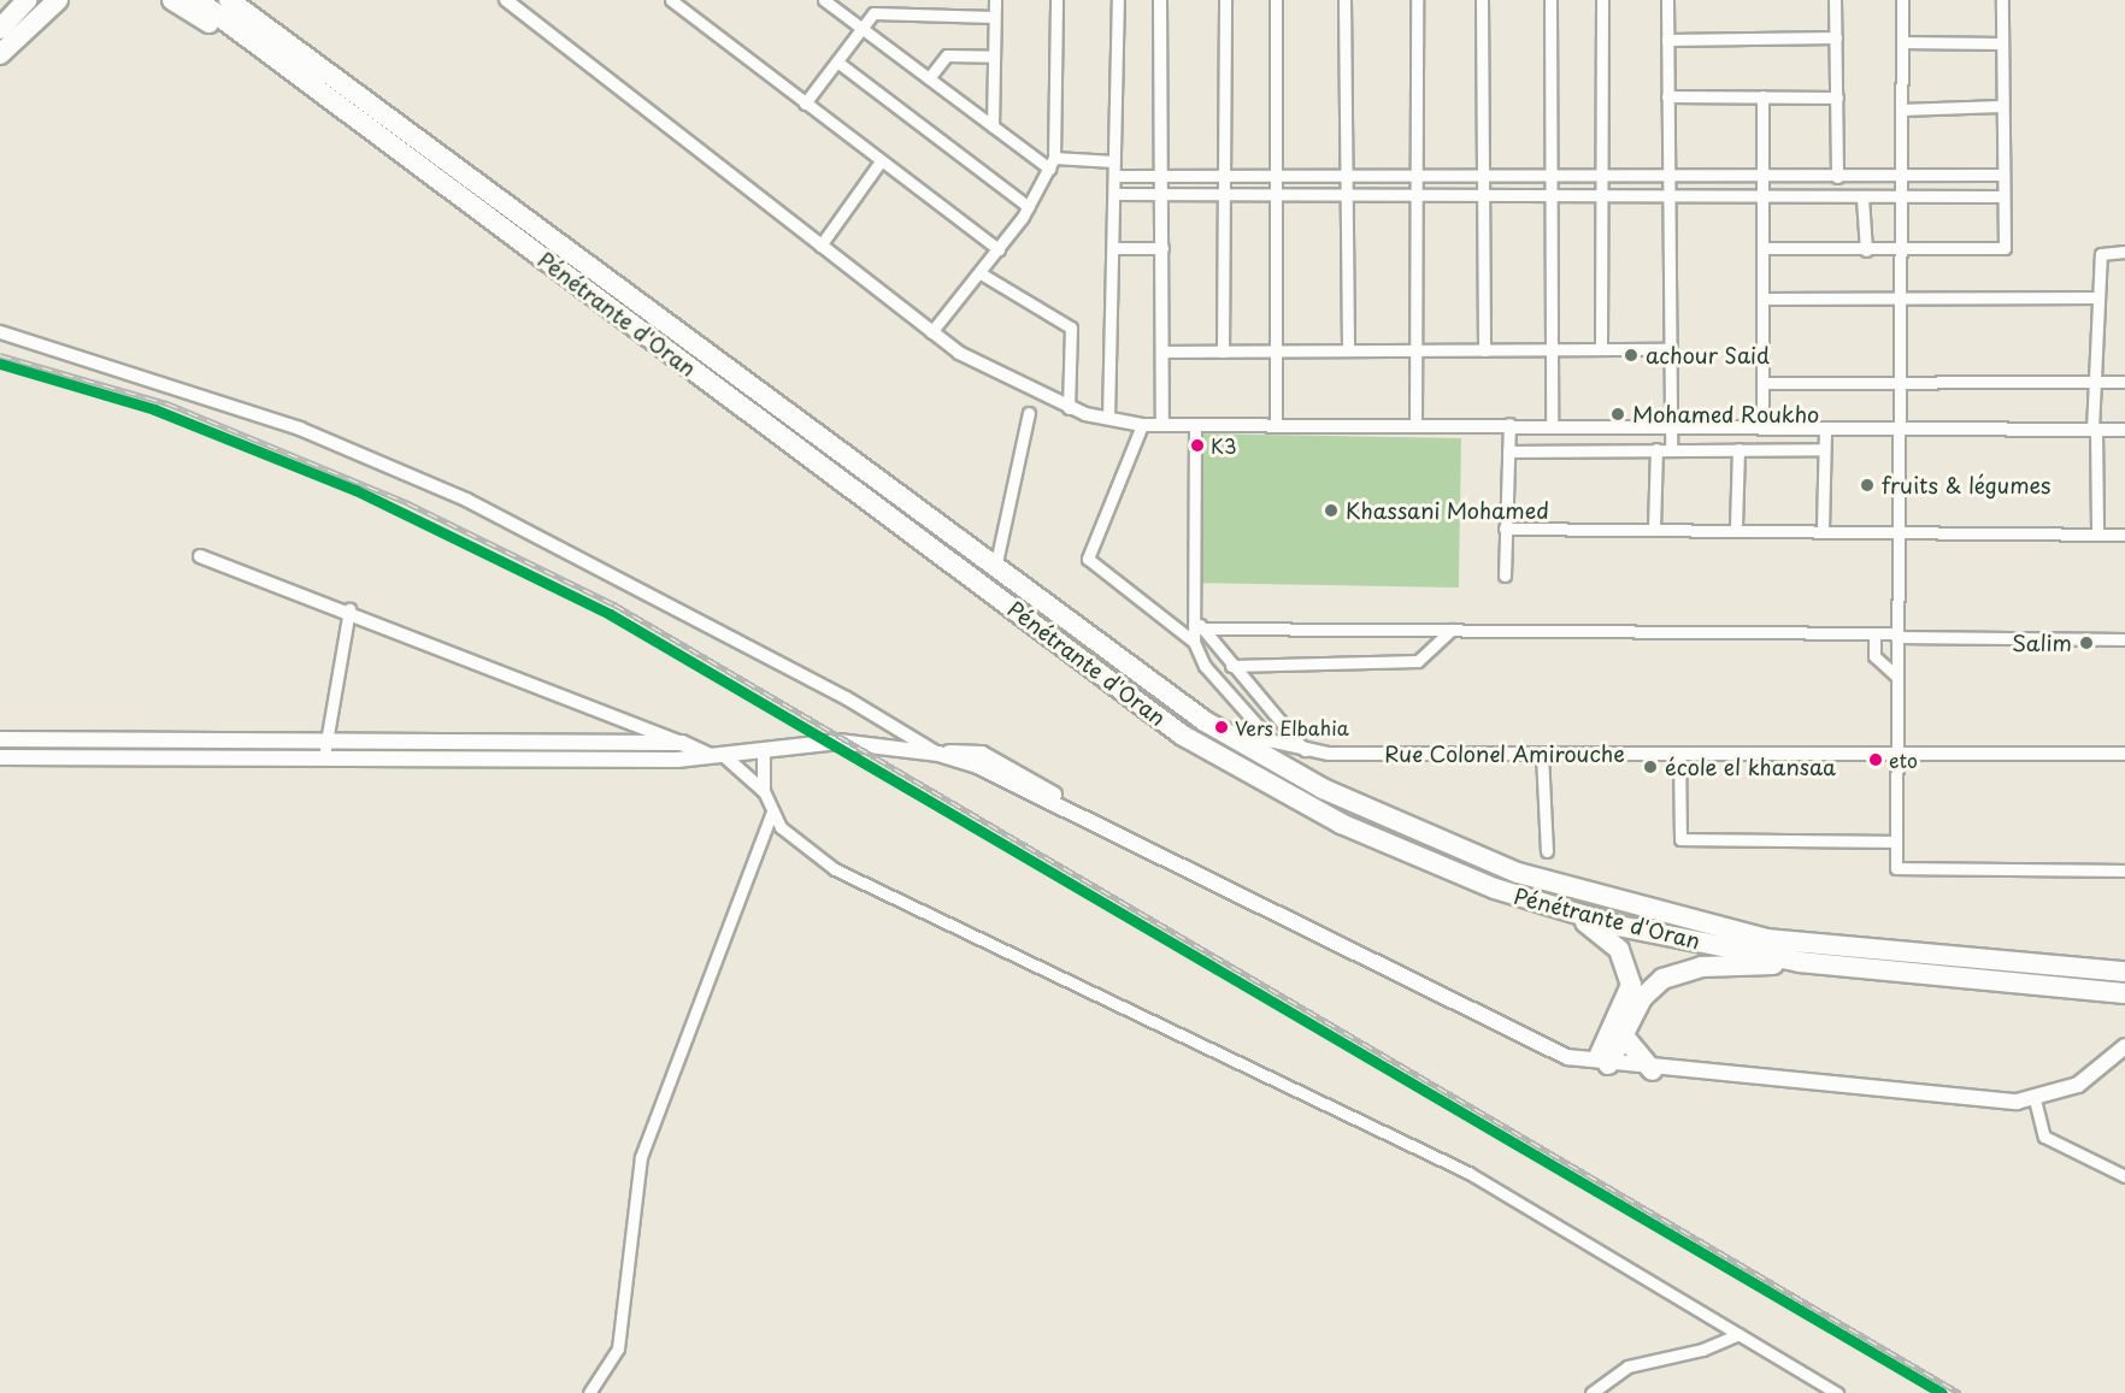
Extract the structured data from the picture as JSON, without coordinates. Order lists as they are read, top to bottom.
{
  "streets": {
    "highway": ["Pénétrante d'Oran"],
    "street": ["Rue Colonel Amirouche"]
  },
  "crossings": [
    ["Pénétrante d'Oran", "Rue Colonel Amirouche"]
  ],
  "places": [
    "achour Said",
    "Mohamed Roukho",
    "K3",
    "fruits & légumes",
    "Khassani Mohamed",
    "Salim",
    "Vers Elbahia",
    "eto",
    "école el khansaa"
  ]
}
